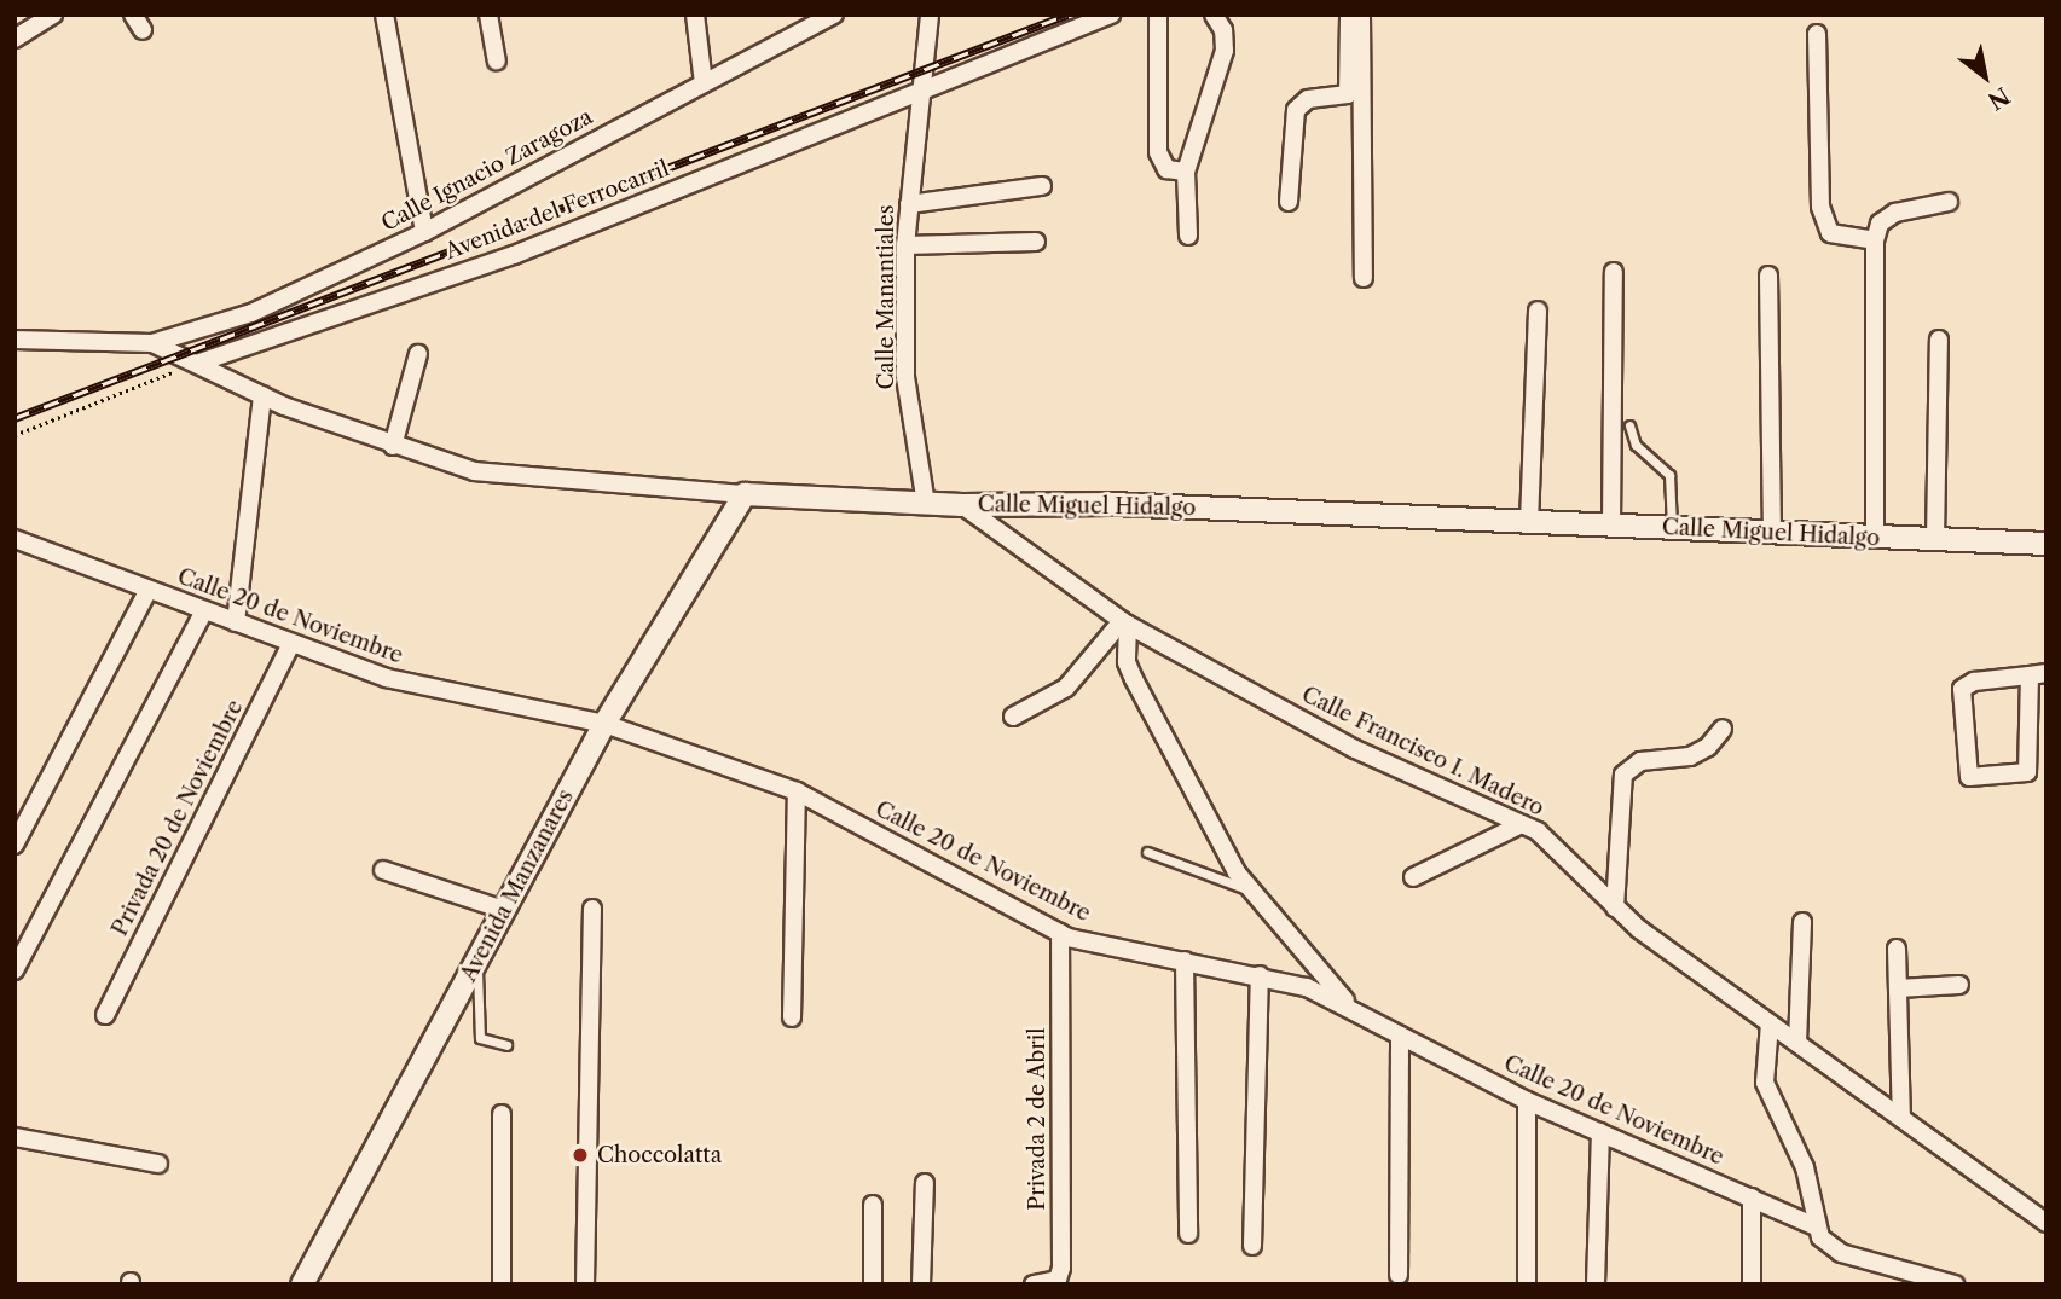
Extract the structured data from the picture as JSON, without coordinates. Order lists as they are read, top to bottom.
{
  "streets": {
    "street": [
      "Calle Ignacio Zaragoza",
      "Avenida del Ferrocarril",
      "Calle Manantiales",
      "Calle Miguel Hidalgo",
      "Calle 20 de Noviembre",
      "Calle Francisco I. Madero",
      "Privada 20 de Noviembre",
      "Avenida Manzanares",
      "Privada 2 de Abril"
    ]
  },
  "crossings": [
    ["Calle Ignacio Zaragoza", "Calle Miguel Hidalgo"],
    ["Avenida del Ferrocarril", "Calle Manantiales"],
    ["Avenida del Ferrocarril", "Calle Miguel Hidalgo"],
    ["Calle Manantiales", "Calle Miguel Hidalgo"],
    ["Calle Miguel Hidalgo", "Calle Francisco I. Madero"],
    ["Calle Miguel Hidalgo", "Avenida Manzanares"],
    ["Calle 20 de Noviembre", "Privada 20 de Noviembre"],
    ["Calle 20 de Noviembre", "Avenida Manzanares"],
    ["Calle 20 de Noviembre", "Privada 2 de Abril"]
  ],
  "places": ["Choccolatta"],
  "north": "bottom right"
}
